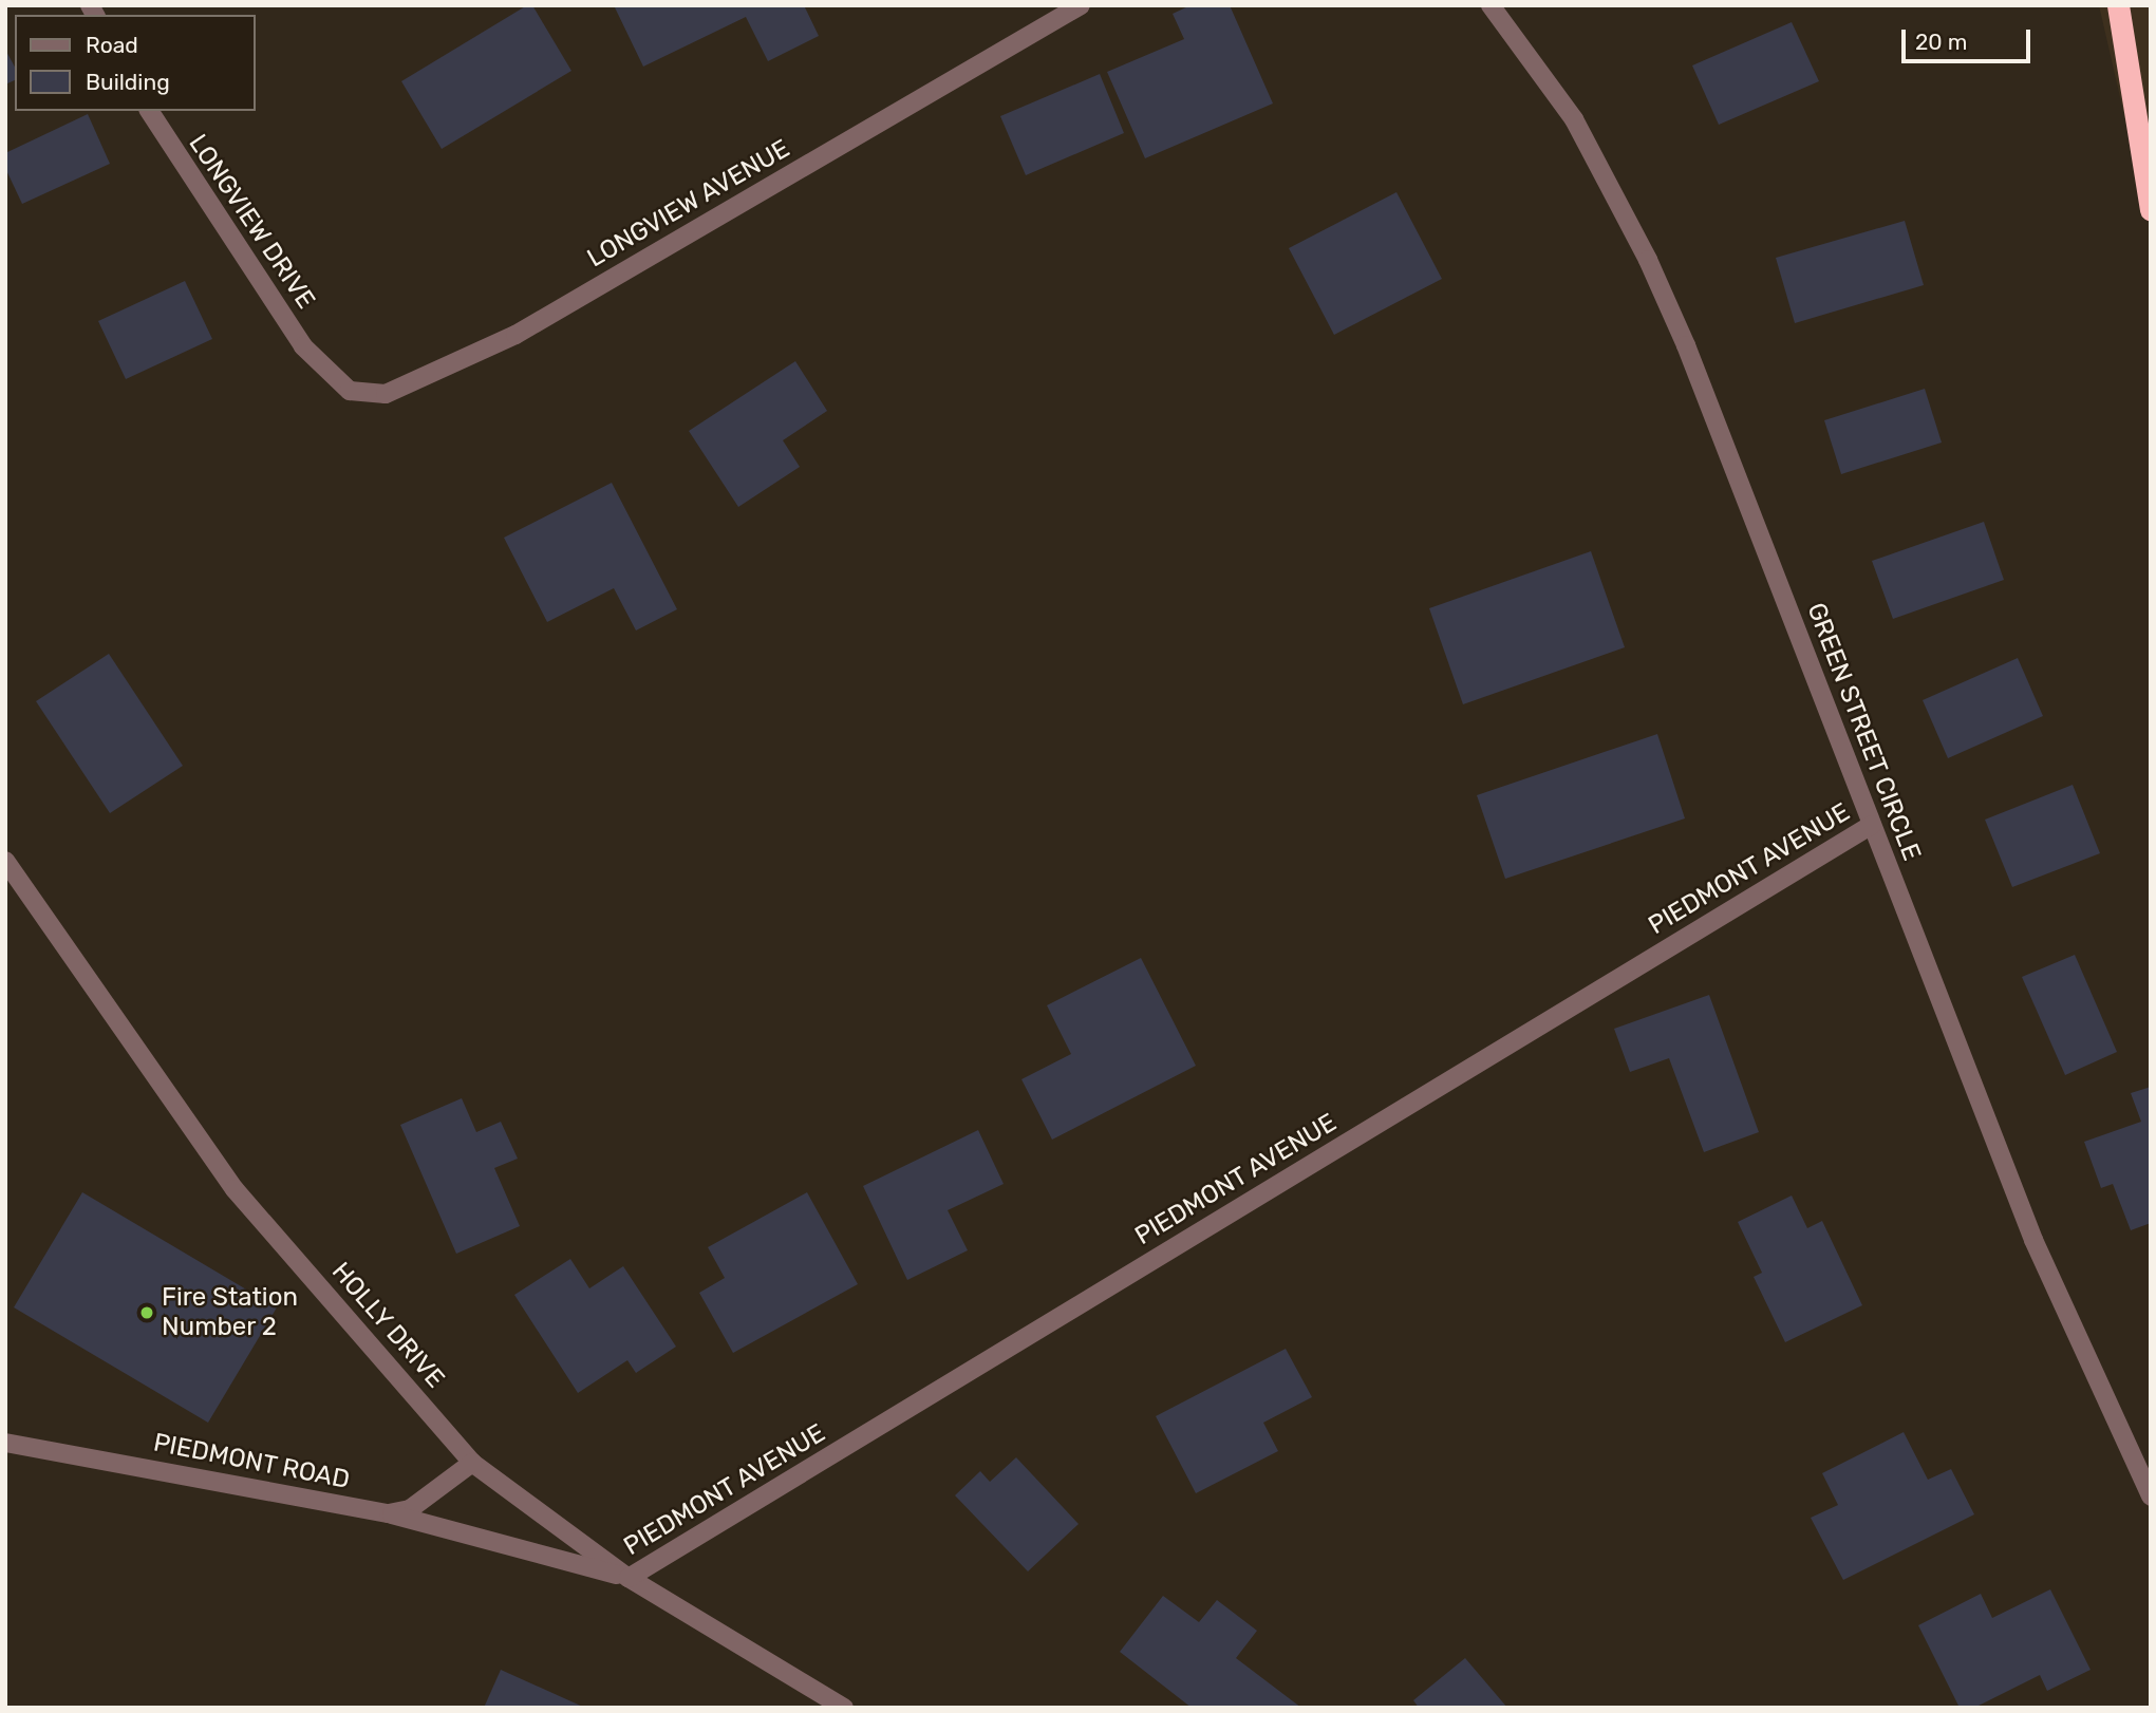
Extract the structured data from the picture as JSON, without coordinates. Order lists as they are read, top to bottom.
{
  "streets": {
    "street": [
      "LONGVIEW AVENUE",
      "LONGVIEW DRIVE",
      "GREEN STREET CIRCLE",
      "PIEDMONT AVENUE",
      "HOLLY DRIVE",
      "PIEDMONT ROAD"
    ]
  },
  "crossings": [
    ["LONGVIEW AVENUE", "LONGVIEW DRIVE"],
    ["GREEN STREET CIRCLE", "PIEDMONT AVENUE"],
    ["PIEDMONT AVENUE", "HOLLY DRIVE"],
    ["PIEDMONT AVENUE", "PIEDMONT ROAD"],
    ["HOLLY DRIVE", "PIEDMONT ROAD"]
  ],
  "places": ["Fire Station Number 2"],
  "legend": ["Road", "Building"],
  "scale_bar": "20 m"
}
